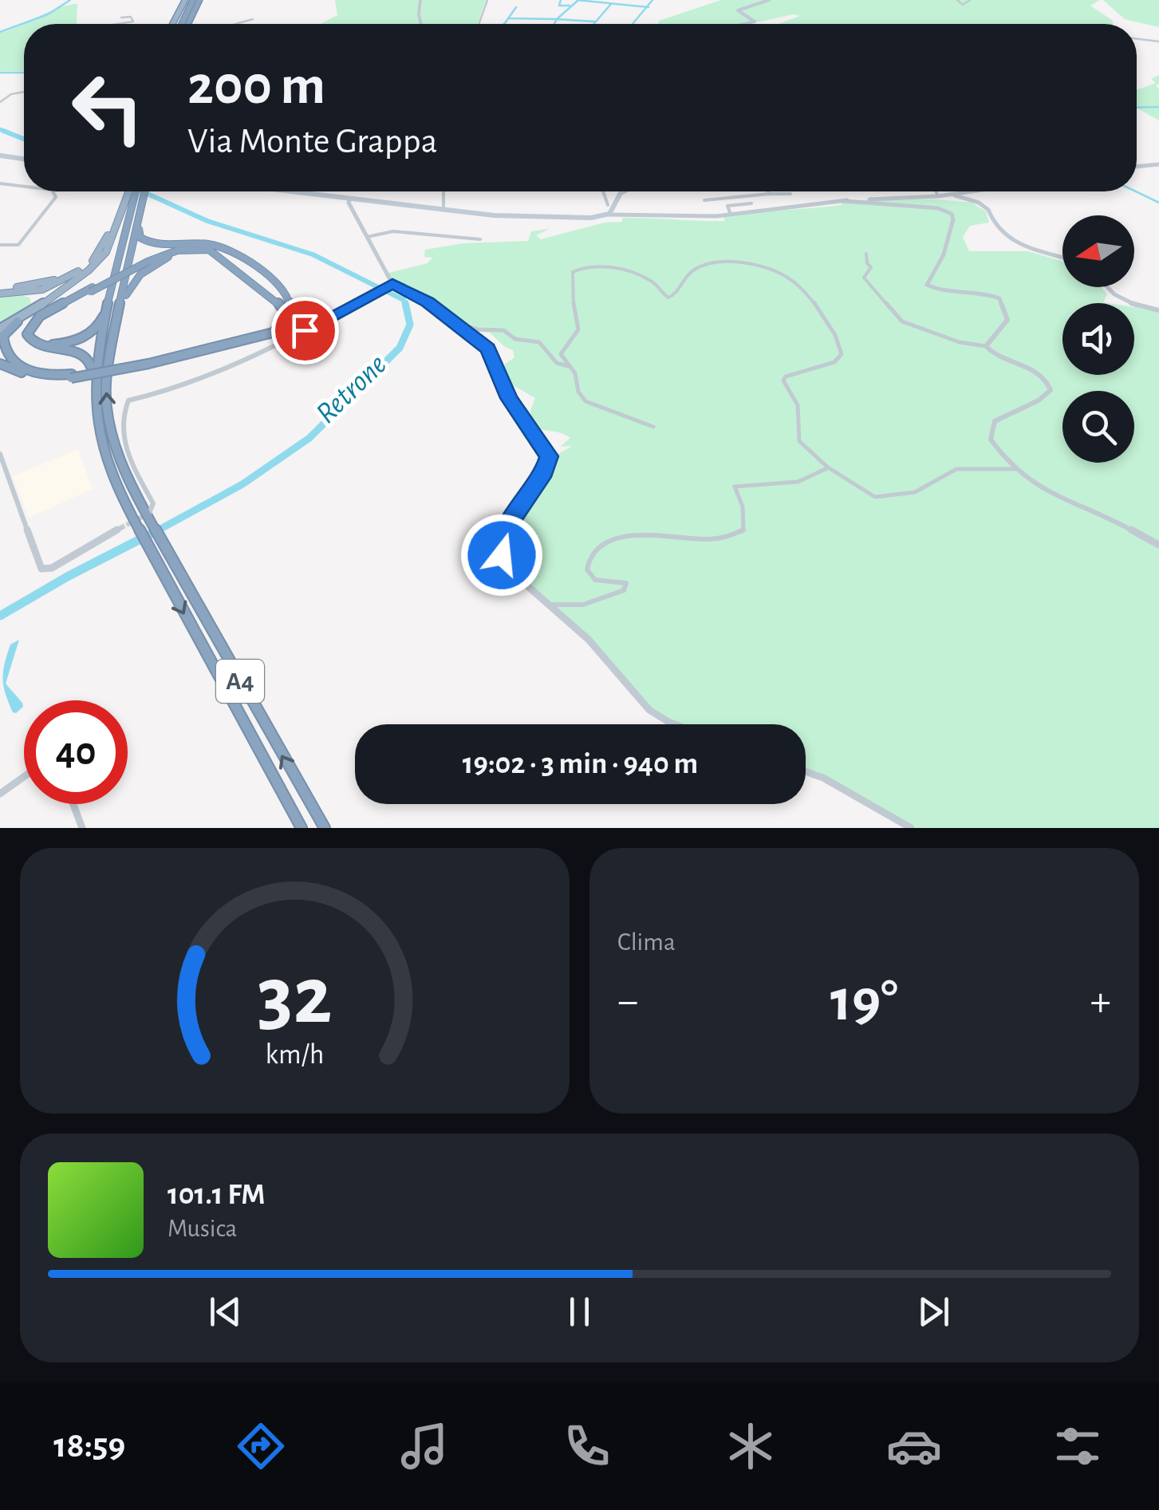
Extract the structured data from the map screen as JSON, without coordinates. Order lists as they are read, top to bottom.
{
  "streets": {
    "highway": ["A4"]
  },
  "water": ["Retrone"],
  "north": "left",
  "page": {
    "turn": ["200 m", "Via Monte Grappa"],
    "limit": "40",
    "trip": "19:02 · 3 min · 940 m",
    "tile": "Clima",
    "heat": ["−", "19°", "+"],
    "song": ["101.1 FM", "Musica"],
    "tabs": "18:59",
    "gauge": ["32", "km/h"]
  }
}
